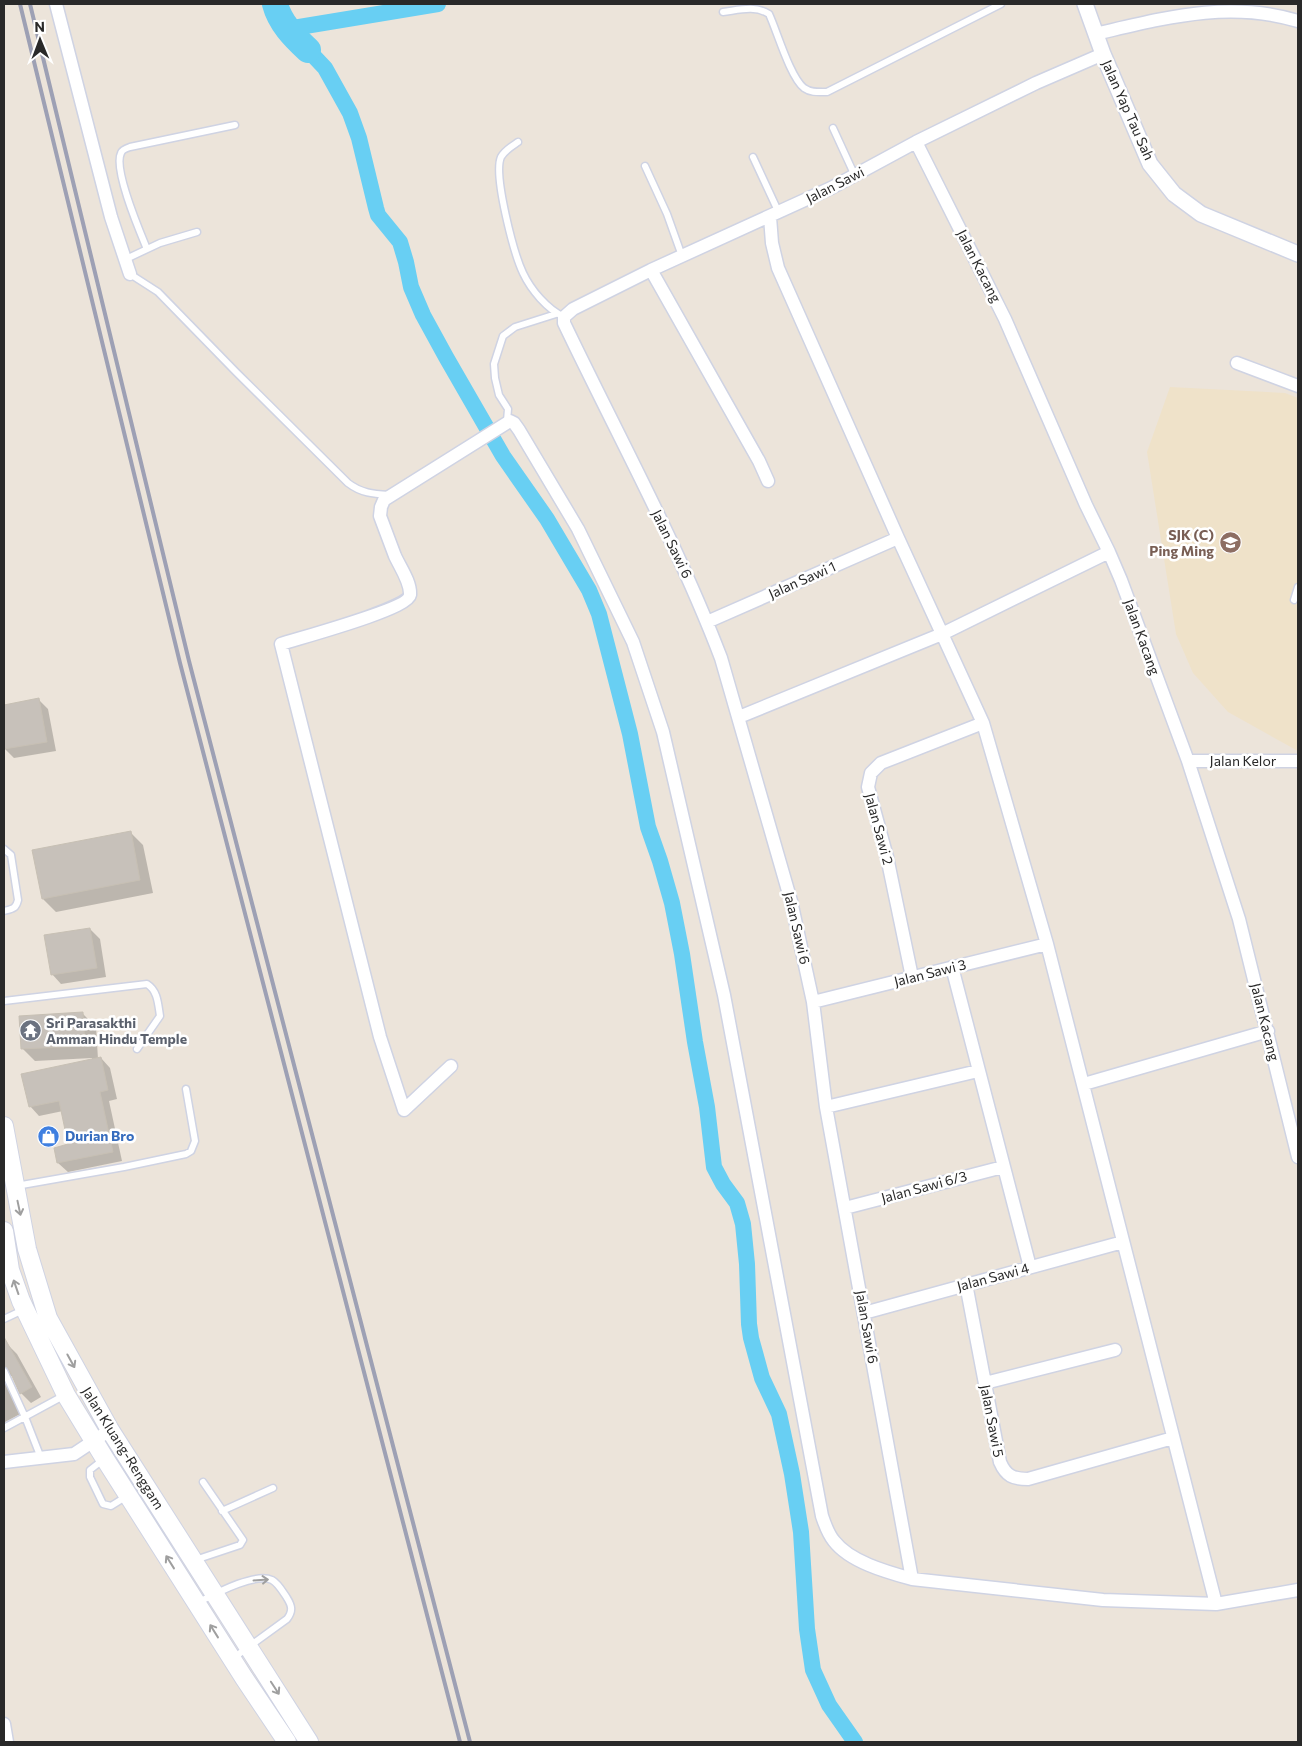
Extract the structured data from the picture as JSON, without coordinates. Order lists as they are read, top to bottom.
{
  "streets": {
    "main road": ["Jalan Kluang-Renggam"],
    "street": [
      "Jalan Yap Tau Sah",
      "Jalan Sawi",
      "Jalan Kacang",
      "Jalan Sawi 6",
      "Jalan Sawi 1",
      "Jalan Kelor",
      "Jalan Sawi 2",
      "Jalan Sawi 3",
      "Jalan Sawi 6/3",
      "Jalan Sawi 4",
      "Jalan Sawi 5"
    ]
  },
  "crossings": [
    ["Jalan Yap Tau Sah", "Jalan Sawi"],
    ["Jalan Sawi", "Jalan Kacang"],
    ["Jalan Sawi", "Jalan Sawi 6"],
    ["Jalan Kacang", "Jalan Kelor"],
    ["Jalan Sawi 6", "Jalan Sawi 1"],
    ["Jalan Sawi 6", "Jalan Sawi 3"],
    ["Jalan Sawi 6", "Jalan Sawi 6/3"],
    ["Jalan Sawi 6", "Jalan Sawi 4"],
    ["Jalan Sawi 2", "Jalan Sawi 3"],
    ["Jalan Sawi 4", "Jalan Sawi 5"]
  ],
  "places": {
    "school or university": ["SJK (C) Ping Ming"],
    "temple": ["Sri Parasakthi Amman Hindu Temple"],
    "shop": ["Durian Bro"]
  },
  "north": "top"
}
